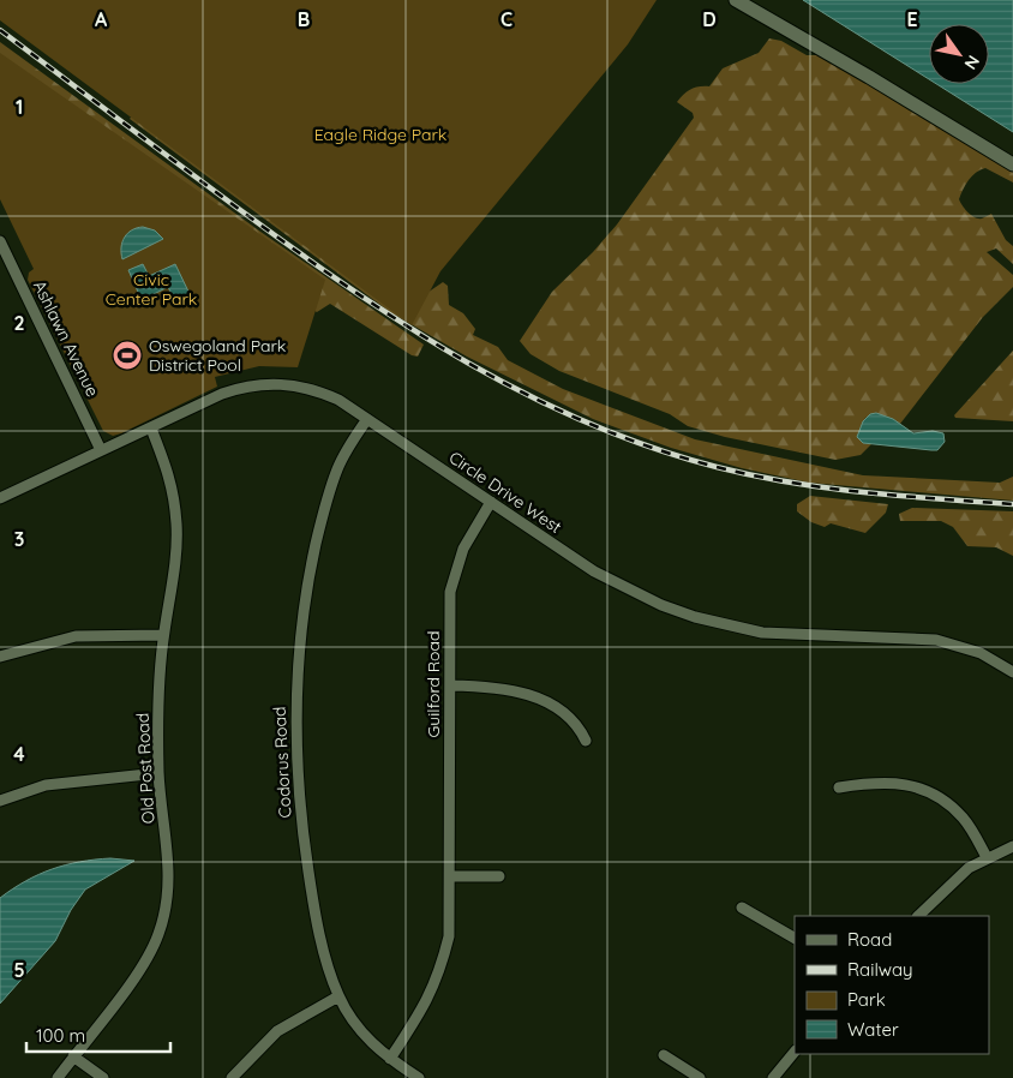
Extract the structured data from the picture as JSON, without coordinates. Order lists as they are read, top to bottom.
{
  "streets": {
    "street": [
      "Ashlawn Avenue",
      "Circle Drive West",
      "Guilford Road",
      "Codorus Road",
      "Old Post Road"
    ]
  },
  "crossings": [
    ["Ashlawn Avenue", "Circle Drive West"],
    ["Circle Drive West", "Guilford Road"],
    ["Circle Drive West", "Codorus Road"],
    ["Circle Drive West", "Old Post Road"],
    ["Guilford Road", "Codorus Road"]
  ],
  "parks": ["Eagle Ridge Park", "Civic Center Park"],
  "places": {
    "sports": ["Oswegoland Park District Pool"]
  },
  "legend": [
    "Road",
    "Railway",
    "Park",
    "Water"
  ],
  "scale_bar": "100 m",
  "north": "bottom right",
  "grid": {
    "columns": [
      "A",
      "B",
      "C",
      "D",
      "E"
    ],
    "rows": [
      "1",
      "2",
      "3",
      "4",
      "5"
    ]
  }
}
